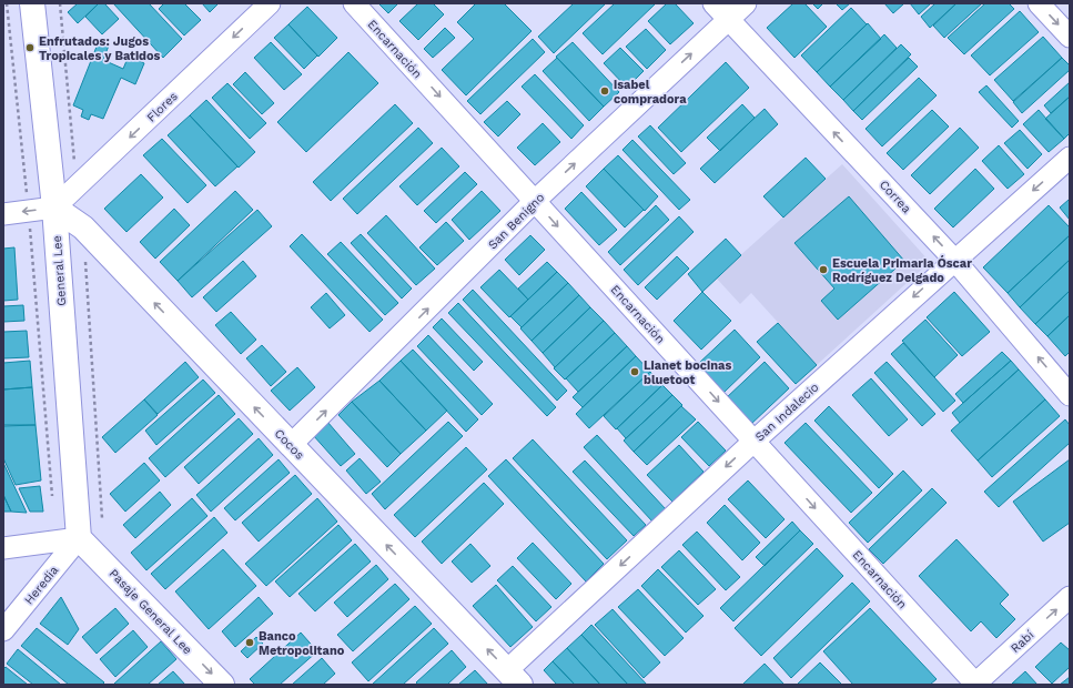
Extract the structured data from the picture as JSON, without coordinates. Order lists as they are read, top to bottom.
{
  "streets": {
    "street": [
      "Encarnación",
      "Flores",
      "Correa",
      "San Benigno",
      "General Lee",
      "San Indalecio",
      "Cocos",
      "Heredia",
      "Pasaje General Lee",
      "Rabí"
    ]
  },
  "crossings": [
    ["Encarnación", "San Benigno"],
    ["Encarnación", "San Indalecio"],
    ["Encarnación", "Rabí"],
    ["Flores", "General Lee"],
    ["Flores", "Cocos"],
    ["Correa", "San Benigno"],
    ["Correa", "San Indalecio"],
    ["San Benigno", "Cocos"],
    ["General Lee", "Cocos"],
    ["General Lee", "Heredia"],
    ["General Lee", "Pasaje General Lee"],
    ["San Indalecio", "Cocos"],
    ["Heredia", "Pasaje General Lee"]
  ],
  "one_way": [
    "Encarnación",
    "Flores",
    "Correa",
    "San Benigno",
    "San Indalecio",
    "Cocos",
    "Pasaje General Lee",
    "Rabí"
  ],
  "places": [
    "Enfrutados: Jugos Tropicales y Batidos",
    "isabel compradora",
    "Escuela Primaria Óscar Rodríguez Delgado",
    "Lianet bocinas bluetoot",
    "Banco Metropolitano"
  ]
}
